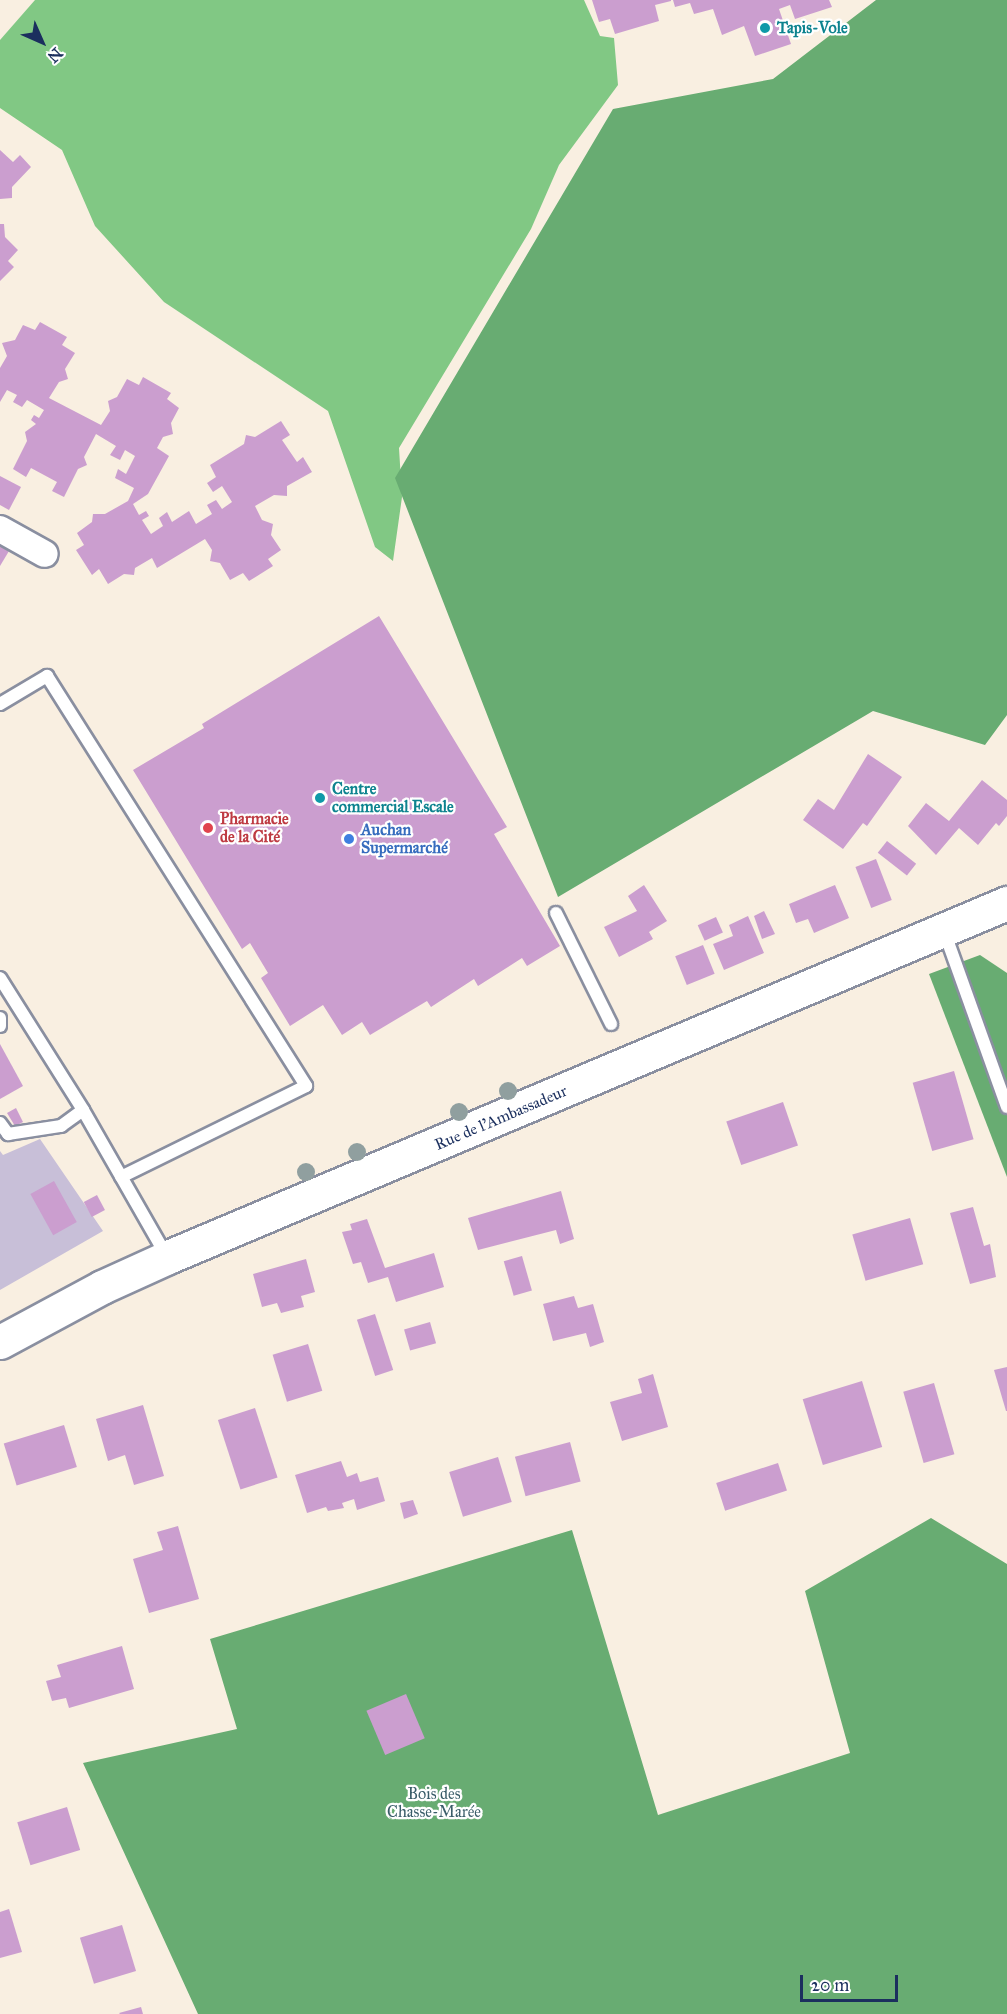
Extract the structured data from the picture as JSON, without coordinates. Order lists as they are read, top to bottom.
{
  "streets": {
    "main road": ["Rue de l'Ambassadeur"]
  },
  "parks": ["Bois des Chasse-Marée"],
  "places": [
    "Tapis-Vole",
    "Centre commercial Escale",
    "Pharmacie de la Cité",
    "Auchan Supermarché"
  ],
  "scale_bar": "20 m",
  "north": "bottom right"
}
